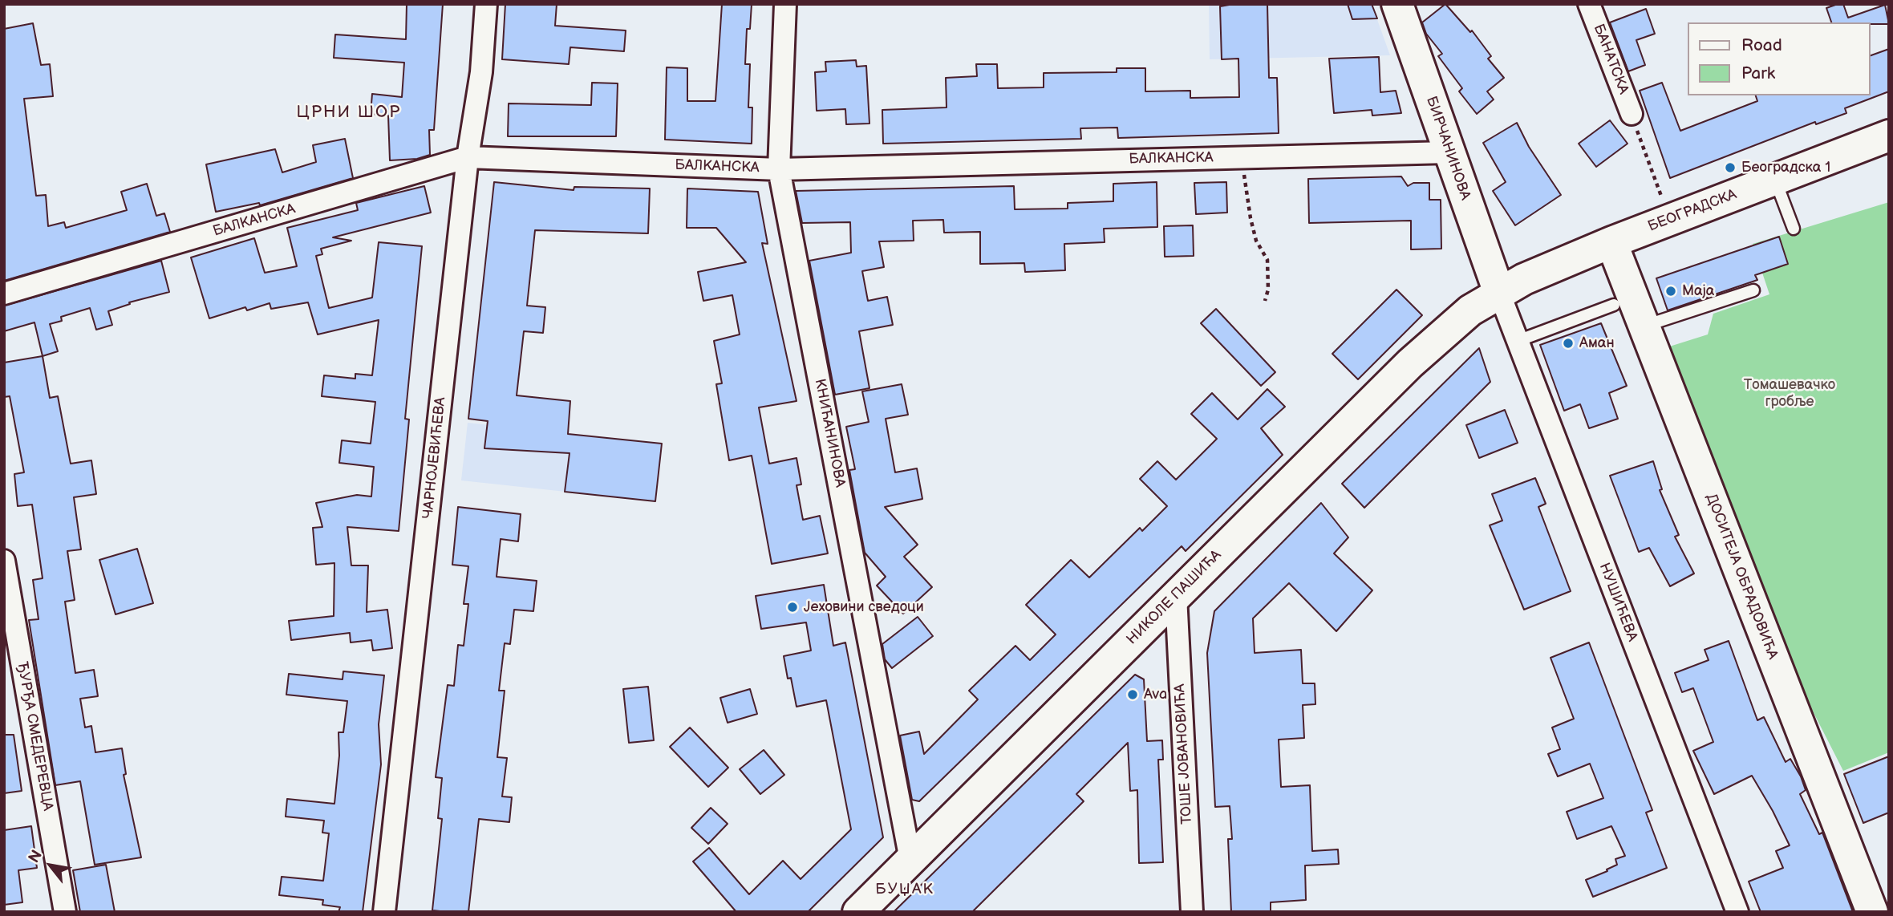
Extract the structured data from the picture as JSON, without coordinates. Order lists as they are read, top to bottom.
{
  "streets": {
    "main road": [
      "БИРЧАНИНОВА",
      "БЕОГРАДСКА",
      "ДОСИТЕЈА ОБРАДОВИЋА",
      "НИКОЛЕ ПАШИЋА"
    ],
    "street": [
      "БАНАТСКА",
      "БАЛКАНСКА",
      "КНИЋАНИНОВА",
      "ЧАРНОЈЕВИЋЕВА",
      "НУШИЋЕВА",
      "ЂУРЂА СМЕДЕРЕВЦА",
      "ТОШЕ ЈОВАНОВИЋА"
    ]
  },
  "crossings": [
    ["БИРЧАНИНОВА", "БАЛКАНСКА"],
    ["БИРЧАНИНОВА", "БЕОГРАДСКА"],
    ["БИРЧАНИНОВА", "НИКОЛЕ ПАШИЋА"],
    ["БИРЧАНИНОВА", "НУШИЋЕВА"],
    ["БАЛКАНСКА", "КНИЋАНИНОВА"],
    ["БАЛКАНСКА", "ЧАРНОЈЕВИЋЕВА"],
    ["БЕОГРАДСКА", "ДОСИТЕЈА ОБРАДОВИЋА"],
    ["БЕОГРАДСКА", "НИКОЛЕ ПАШИЋА"],
    ["БЕОГРАДСКА", "НУШИЋЕВА"],
    ["КНИЋАНИНОВА", "НИКОЛЕ ПАШИЋА"],
    ["НИКОЛЕ ПАШИЋА", "НУШИЋЕВА"],
    ["НИКОЛЕ ПАШИЋА", "ТОШЕ ЈОВАНОВИЋА"]
  ],
  "districts": ["ЦРНИ ШОР", "БУЏАК"],
  "parks": ["Томашевачко гробље"],
  "places": [
    "Београдска 1",
    "Маја",
    "Аман",
    "Јеховини сведоци",
    "Ava"
  ],
  "legend": ["Road", "Park"],
  "north": "top left"
}
